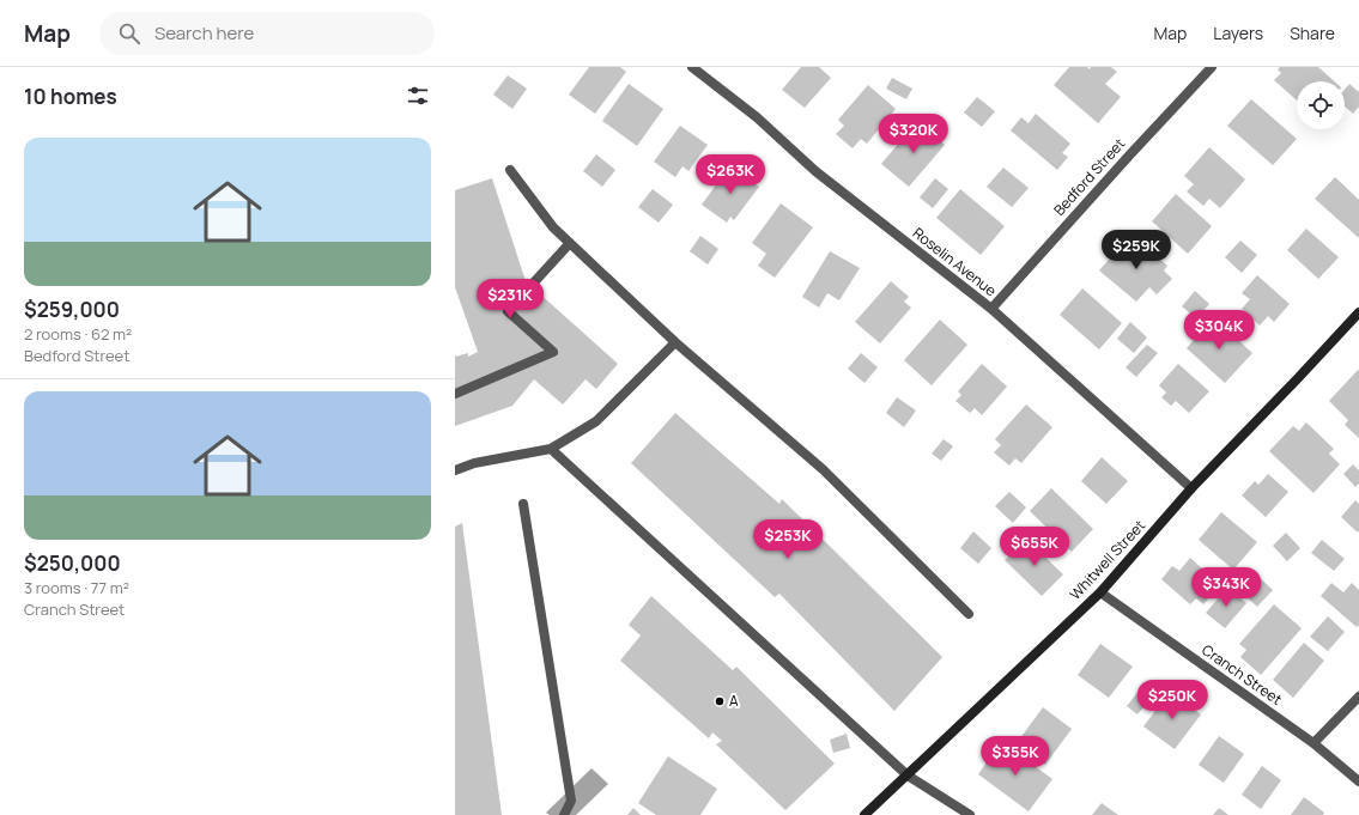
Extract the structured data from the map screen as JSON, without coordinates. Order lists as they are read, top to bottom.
{
  "streets": {
    "street": [
      "Bedford Street",
      "Roselin Avenue",
      "Whitwell Street",
      "Cranch Street"
    ]
  },
  "crossings": [
    ["Bedford Street", "Roselin Avenue"],
    ["Roselin Avenue", "Whitwell Street"],
    ["Whitwell Street", "Cranch Street"]
  ],
  "places": ["A"],
  "page": {
    "header": "Map",
    "search": "Search here",
    "nav": ["Map", "Layers", "Share"],
    "heading": "10 homes",
    "price": [
      "$320K",
      "$263K",
      "$259K",
      "$231K",
      "$304K",
      "$253K",
      "$655K",
      "$343K",
      "$250K",
      "$355K"
    ],
    "list": [
      {
        "name": "$259,000",
        "note": "2 rooms · 62 m² · Bedford Street"
      },
      {
        "name": "$250,000",
        "note": "3 rooms · 77 m² · Cranch Street"
      }
    ]
  }
}
